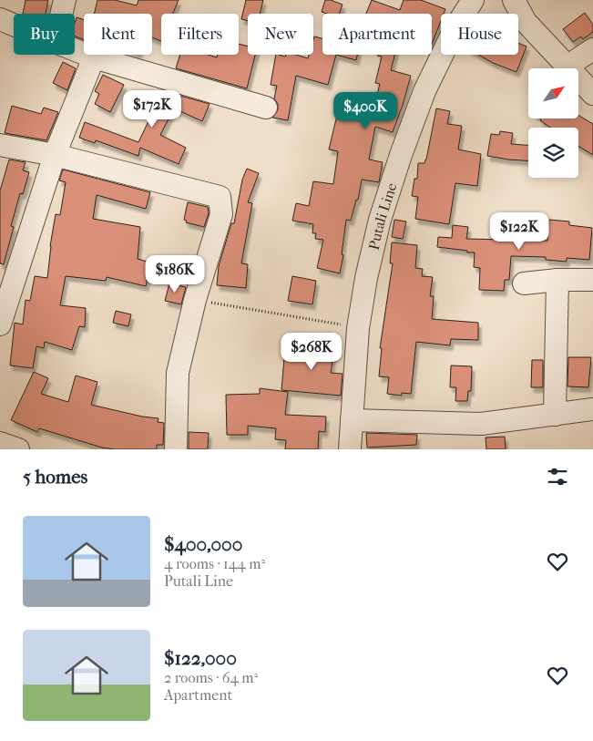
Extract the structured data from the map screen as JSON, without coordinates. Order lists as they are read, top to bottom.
{
  "streets": {
    "street": ["Putali Line"]
  },
  "north": "top right",
  "page": {
    "chip": [
      "Buy",
      "Rent",
      "Filters",
      "New",
      "Apartment",
      "House"
    ],
    "price": [
      "$172K",
      "$400K",
      "$122K",
      "$186K",
      "$268K"
    ],
    "heading": "5 homes",
    "list": [
      {
        "name": "$400,000",
        "note": "4 rooms · 144 m² · Putali Line"
      },
      {
        "name": "$122,000",
        "note": "2 rooms · 64 m² · Apartment"
      }
    ]
  }
}
